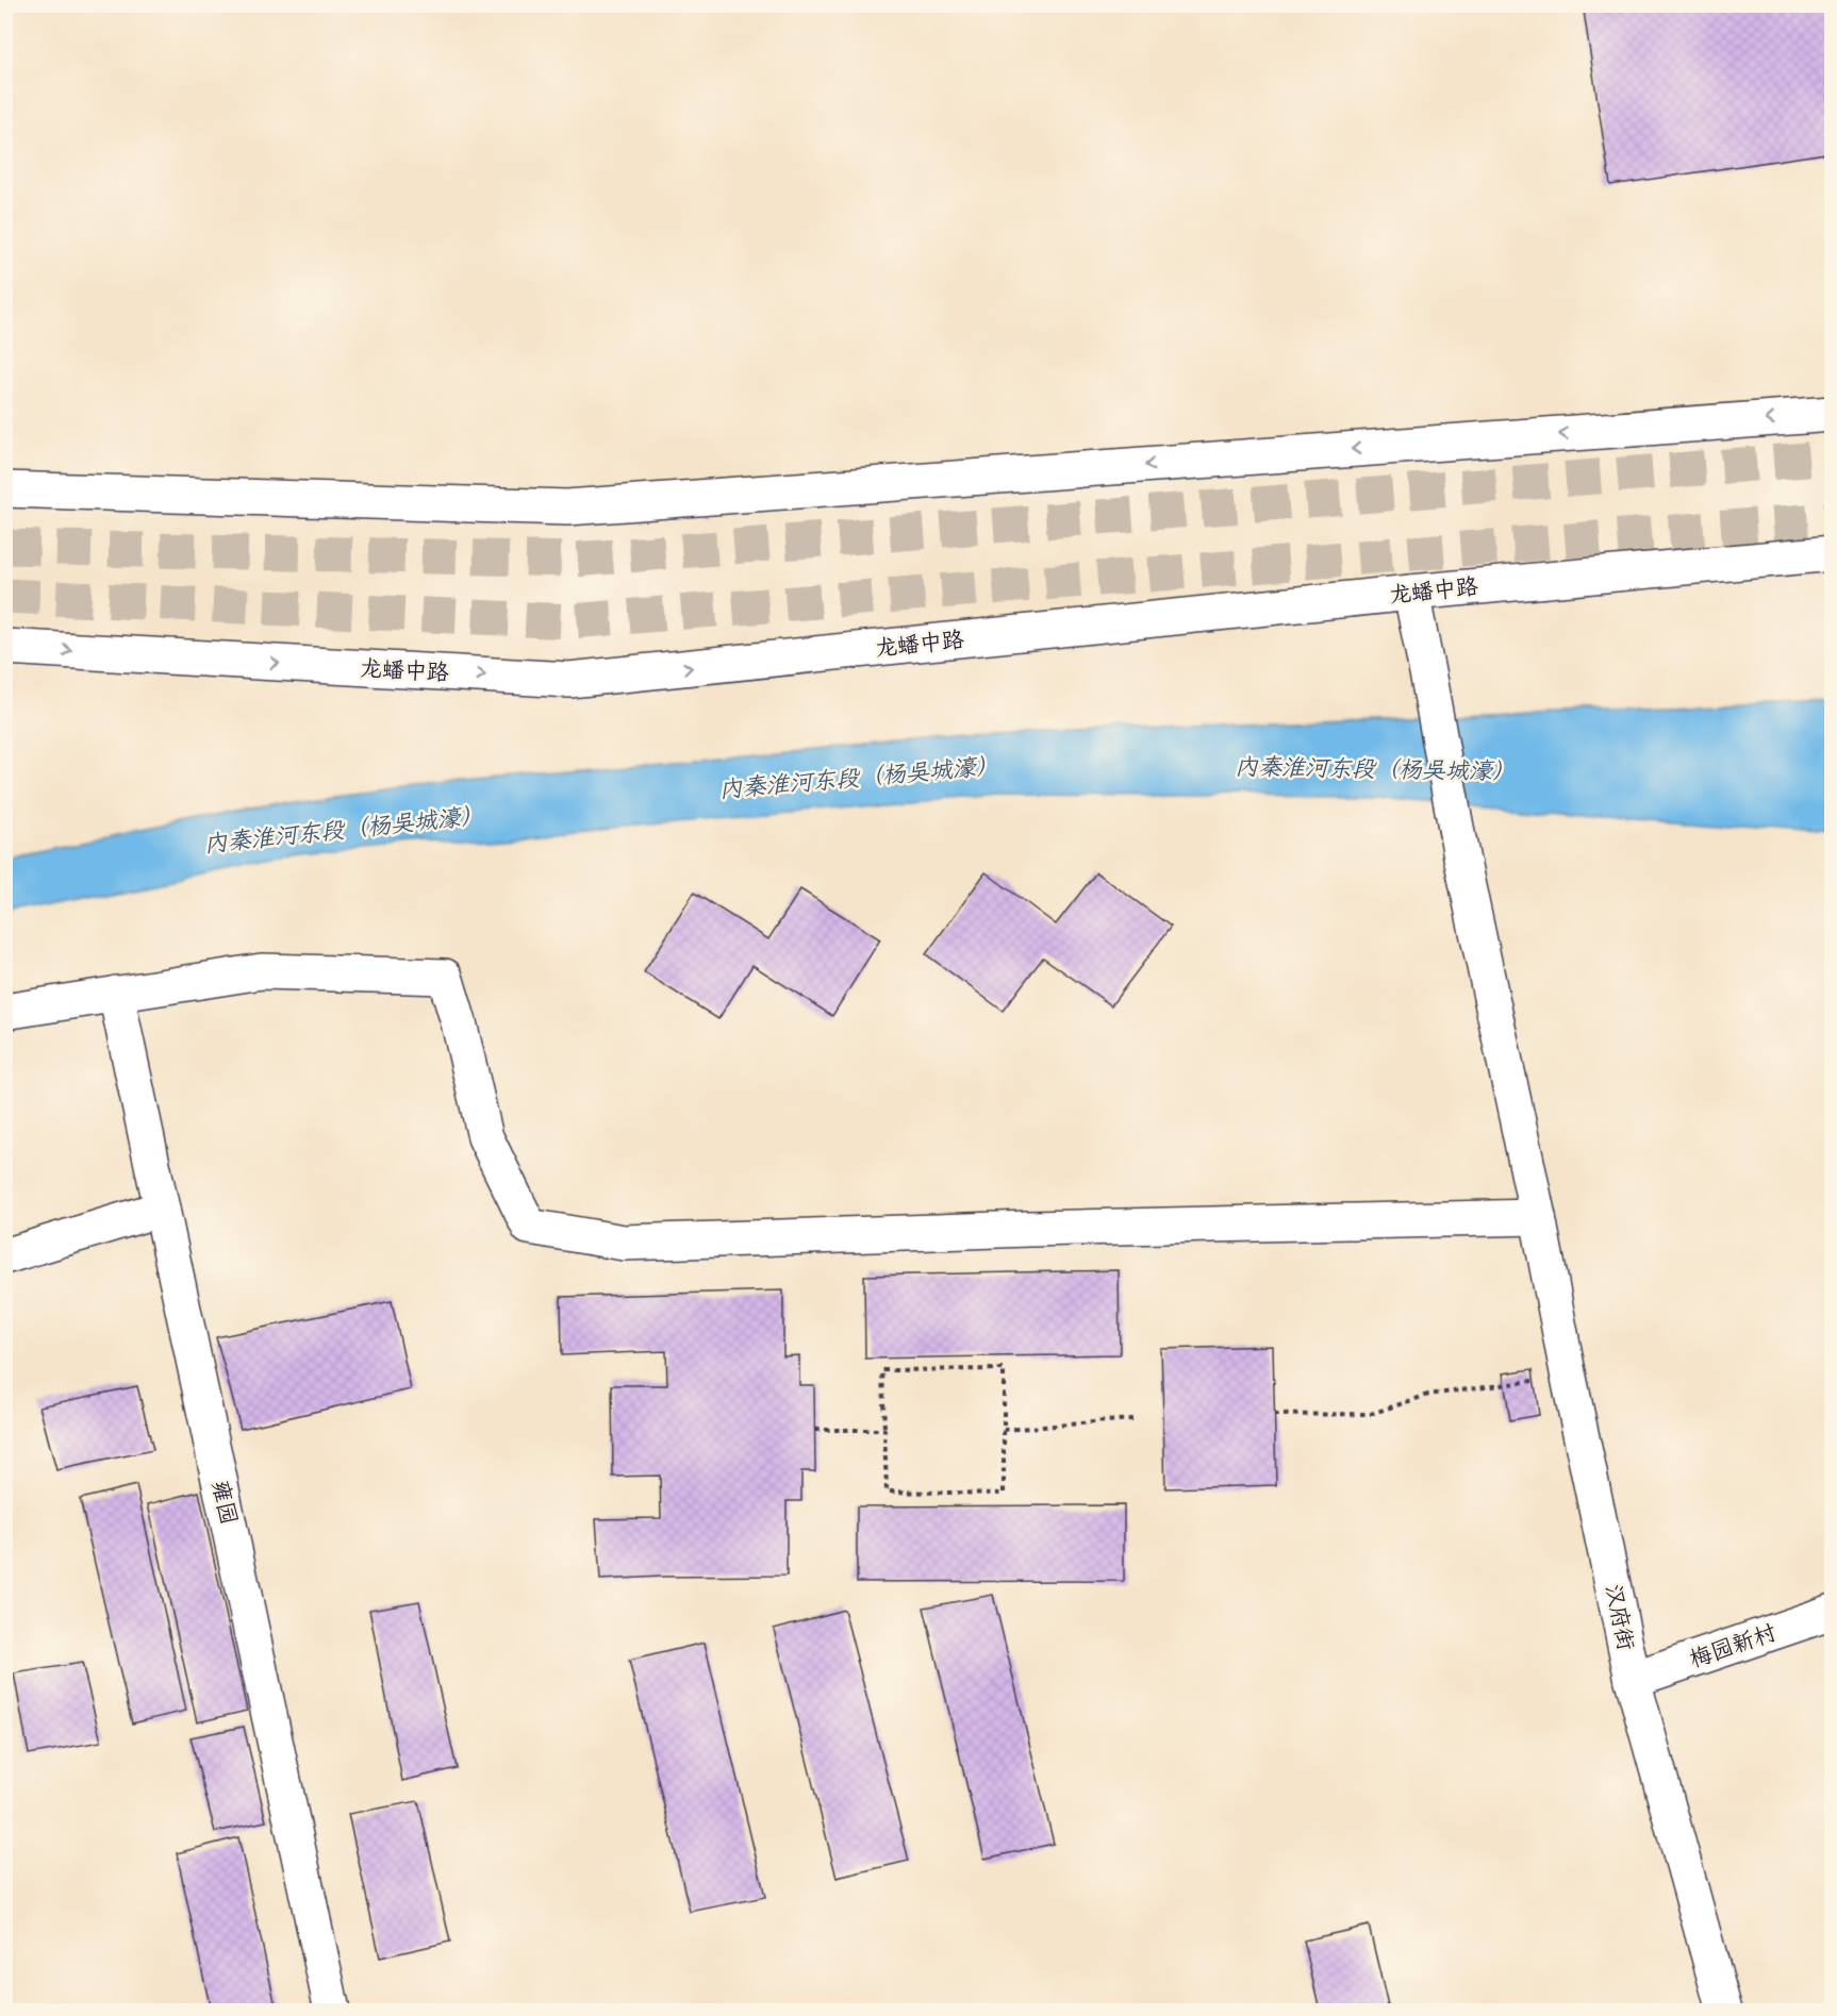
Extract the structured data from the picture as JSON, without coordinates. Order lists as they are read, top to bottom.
{
  "streets": {
    "street": [
      "龙蟠中路",
      "雍园",
      "汉府街",
      "梅园新村"
    ]
  },
  "crossings": [
    ["龙蟠中路", "汉府街"],
    ["汉府街", "梅园新村"]
  ],
  "water": ["内秦淮河东段（杨吴城濠）"]
}
